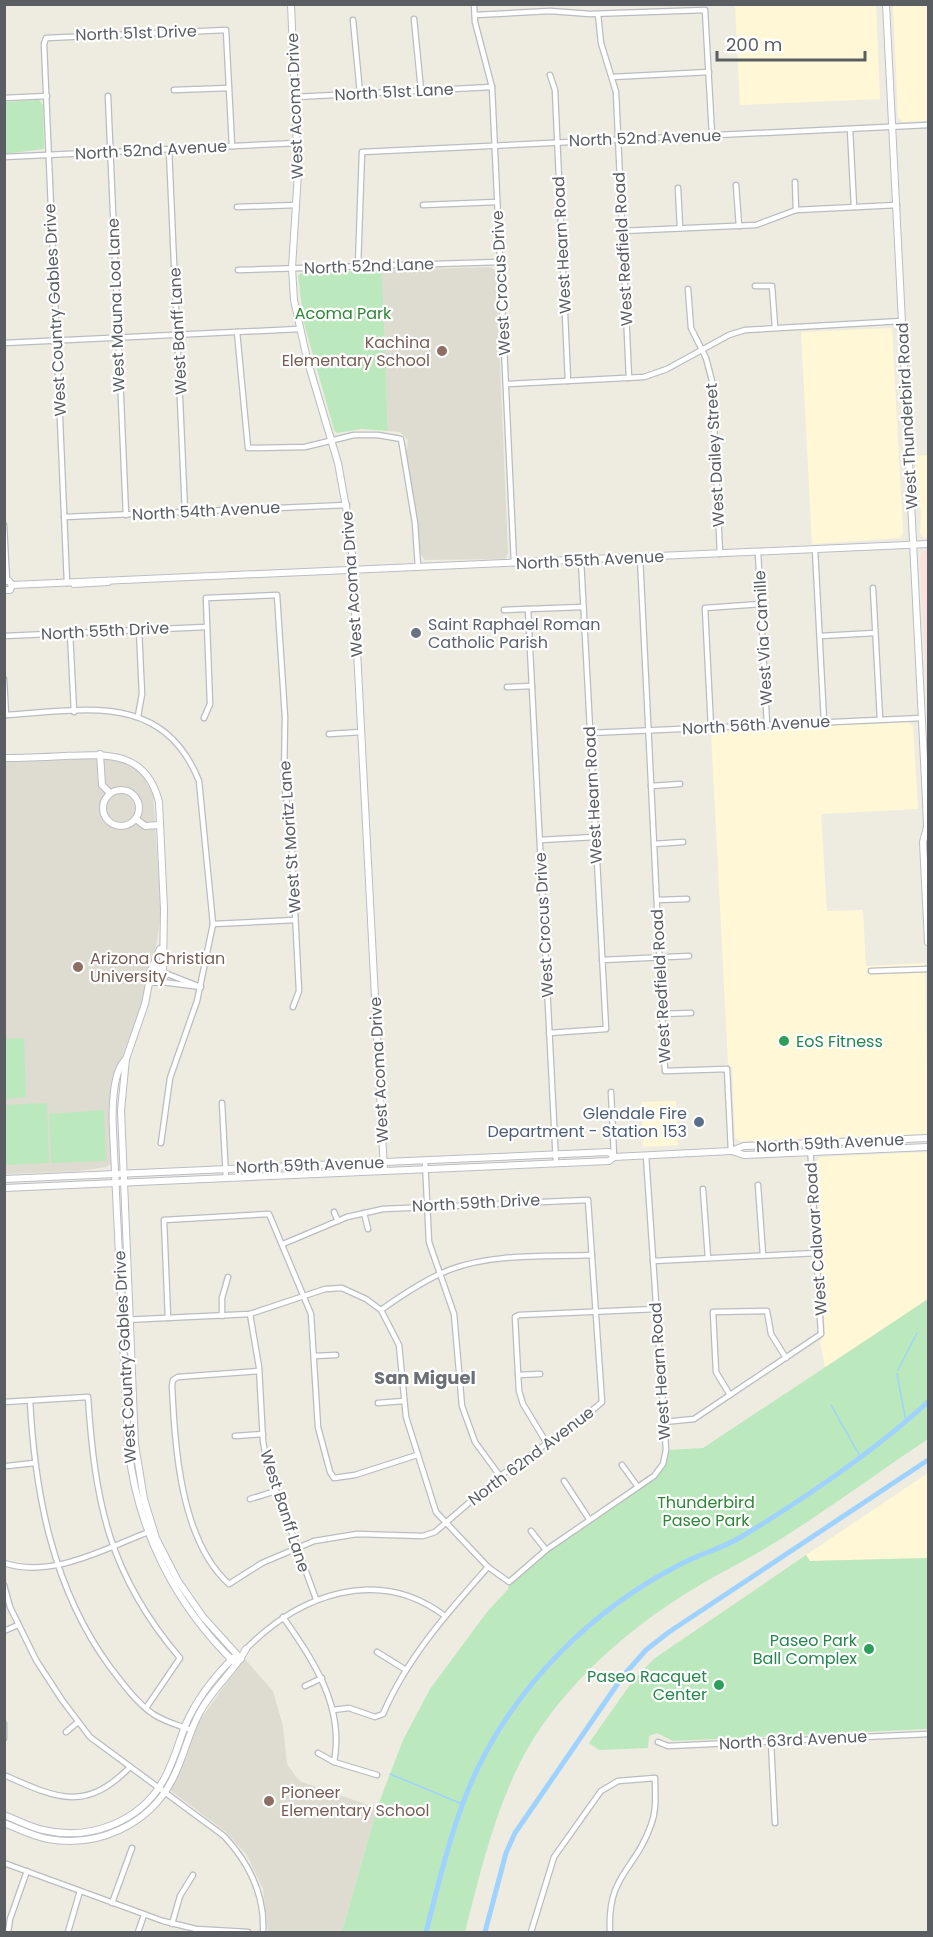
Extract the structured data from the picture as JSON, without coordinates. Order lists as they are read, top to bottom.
{
  "streets": {
    "street": [
      "North 51st Drive",
      "North 51st Lane",
      "West Acoma Drive",
      "North 52nd Avenue",
      "West Hearn Road",
      "West Redfield Road",
      "North 52nd Lane",
      "West Crocus Drive",
      "West Mauna Loa Lane",
      "West Country Gables Drive",
      "West Banff Lane",
      "West Thunderbird Road",
      "West Dailey Street",
      "North 54th Avenue",
      "North 55th Avenue",
      "North 55th Drive",
      "West Via Camille",
      "North 56th Avenue",
      "West St Moritz Lane",
      "North 59th Avenue",
      "North 59th Drive",
      "West Calavar Road",
      "North 62nd Avenue",
      "North 63rd Avenue"
    ]
  },
  "crossings": [
    ["North 51st Drive", "West Country Gables Drive"],
    ["North 51st Lane", "West Acoma Drive"],
    ["North 51st Lane", "West Crocus Drive"],
    ["West Acoma Drive", "North 52nd Avenue"],
    ["West Acoma Drive", "North 52nd Lane"],
    ["West Acoma Drive", "North 54th Avenue"],
    ["West Acoma Drive", "North 55th Avenue"],
    ["West Acoma Drive", "North 59th Avenue"],
    ["North 52nd Avenue", "West Hearn Road"],
    ["North 52nd Avenue", "West Redfield Road"],
    ["North 52nd Avenue", "North 52nd Lane"],
    ["North 52nd Avenue", "West Crocus Drive"],
    ["North 52nd Avenue", "West Mauna Loa Lane"],
    ["North 52nd Avenue", "West Country Gables Drive"],
    ["North 52nd Avenue", "West Banff Lane"],
    ["North 52nd Avenue", "West Thunderbird Road"],
    ["West Hearn Road", "West Crocus Drive"],
    ["West Hearn Road", "North 55th Avenue"],
    ["West Hearn Road", "North 56th Avenue"],
    ["West Hearn Road", "North 59th Avenue"],
    ["West Redfield Road", "North 55th Avenue"],
    ["West Redfield Road", "North 56th Avenue"],
    ["West Redfield Road", "North 59th Avenue"],
    ["North 52nd Lane", "West Crocus Drive"],
    ["West Crocus Drive", "North 55th Avenue"],
    ["West Crocus Drive", "North 59th Avenue"],
    ["West Mauna Loa Lane", "North 54th Avenue"],
    ["West Country Gables Drive", "North 54th Avenue"],
    ["West Country Gables Drive", "North 55th Avenue"],
    ["West Country Gables Drive", "North 59th Avenue"],
    ["West Banff Lane", "North 54th Avenue"],
    ["West Banff Lane", "North 62nd Avenue"],
    ["West Thunderbird Road", "North 55th Avenue"],
    ["West Thunderbird Road", "North 56th Avenue"],
    ["West Dailey Street", "North 55th Avenue"],
    ["North 55th Avenue", "West Via Camille"],
    ["North 55th Drive", "West St Moritz Lane"],
    ["West Via Camille", "North 56th Avenue"],
    ["North 59th Avenue", "West Calavar Road"]
  ],
  "districts": ["San Miguel"],
  "parks": ["Acoma Park", "Thunderbird Paseo Park"],
  "places": [
    "Kachina Elementary School",
    "Saint Raphael Roman Catholic Parish",
    "Arizona Christian University",
    "EoS Fitness",
    "Glendale Fire Department - Station 153",
    "Paseo Park Ball Complex",
    "Paseo Racquet Center",
    "Pioneer Elementary School"
  ],
  "scale_bar": "200 m"
}
